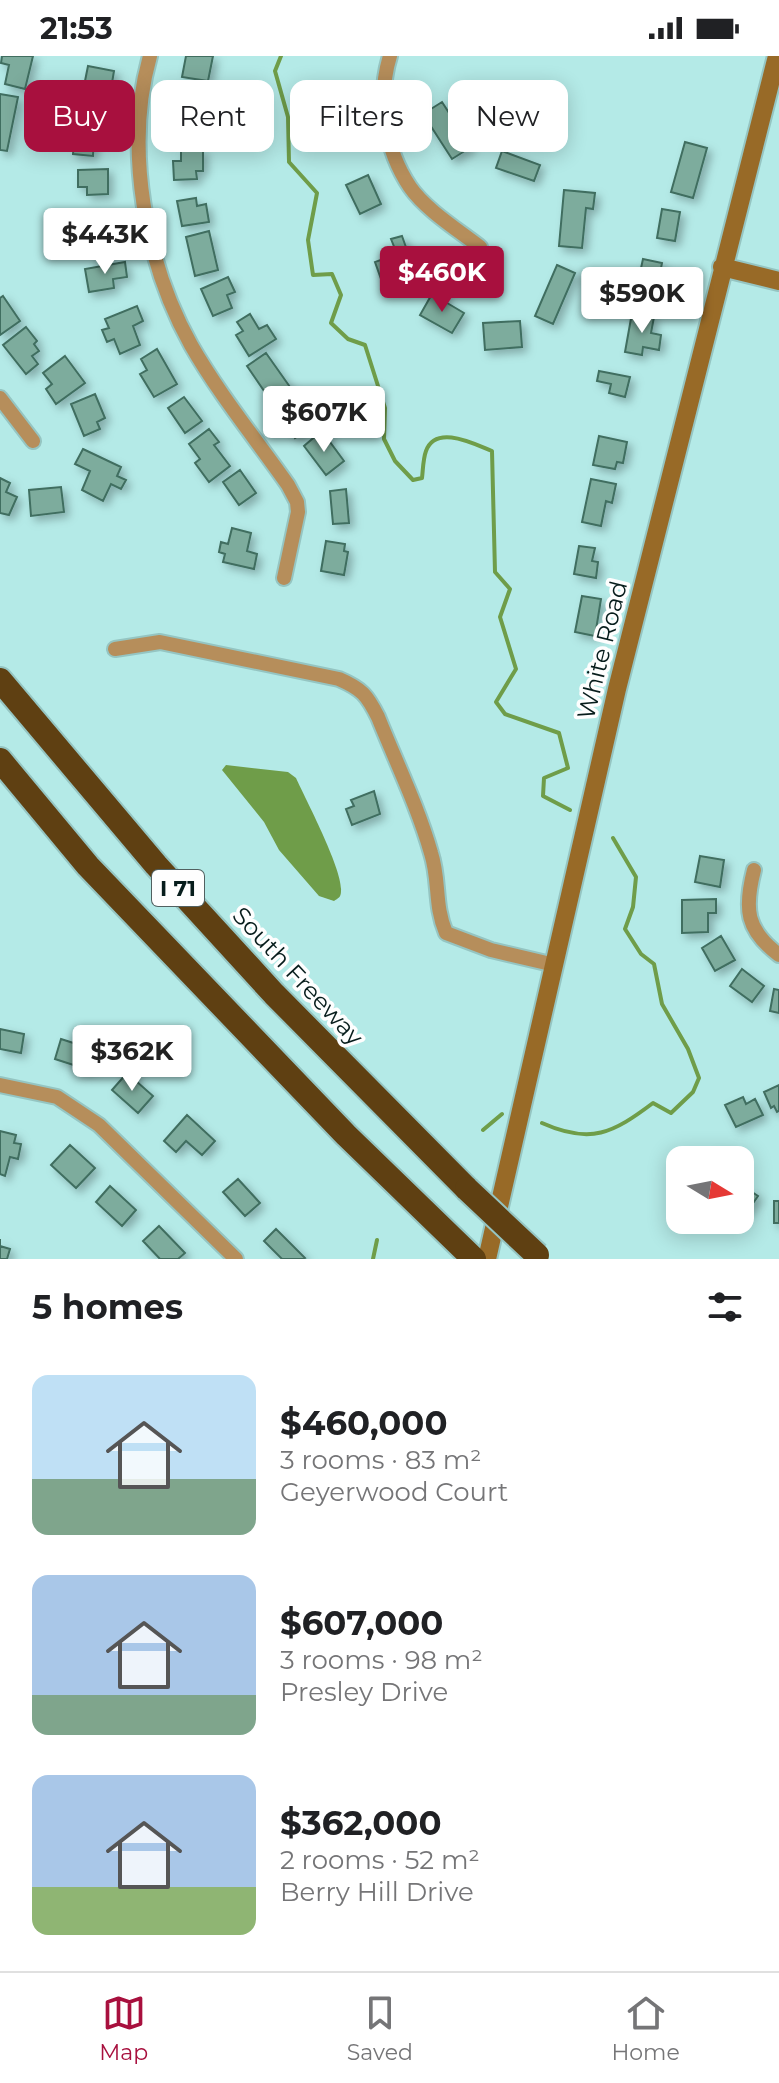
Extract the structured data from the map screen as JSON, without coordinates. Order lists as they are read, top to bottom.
{
  "streets": {
    "highway": ["I 71", "South Freeway"],
    "street": ["White Road"]
  },
  "north": "right",
  "page": {
    "status": "21:53",
    "chip": [
      "Buy",
      "Rent",
      "Filters",
      "New"
    ],
    "price": [
      "$443K",
      "$460K",
      "$590K",
      "$607K",
      "$362K"
    ],
    "heading": "5 homes",
    "list": [
      {
        "name": "$460,000",
        "note": "3 rooms · 83 m² · Geyerwood Court"
      },
      {
        "name": "$607,000",
        "note": "3 rooms · 98 m² · Presley Drive"
      },
      {
        "name": "$362,000",
        "note": "2 rooms · 52 m² · Berry Hill Drive"
      }
    ],
    "tabs": ["Map", "Saved", "Home"]
  }
}
